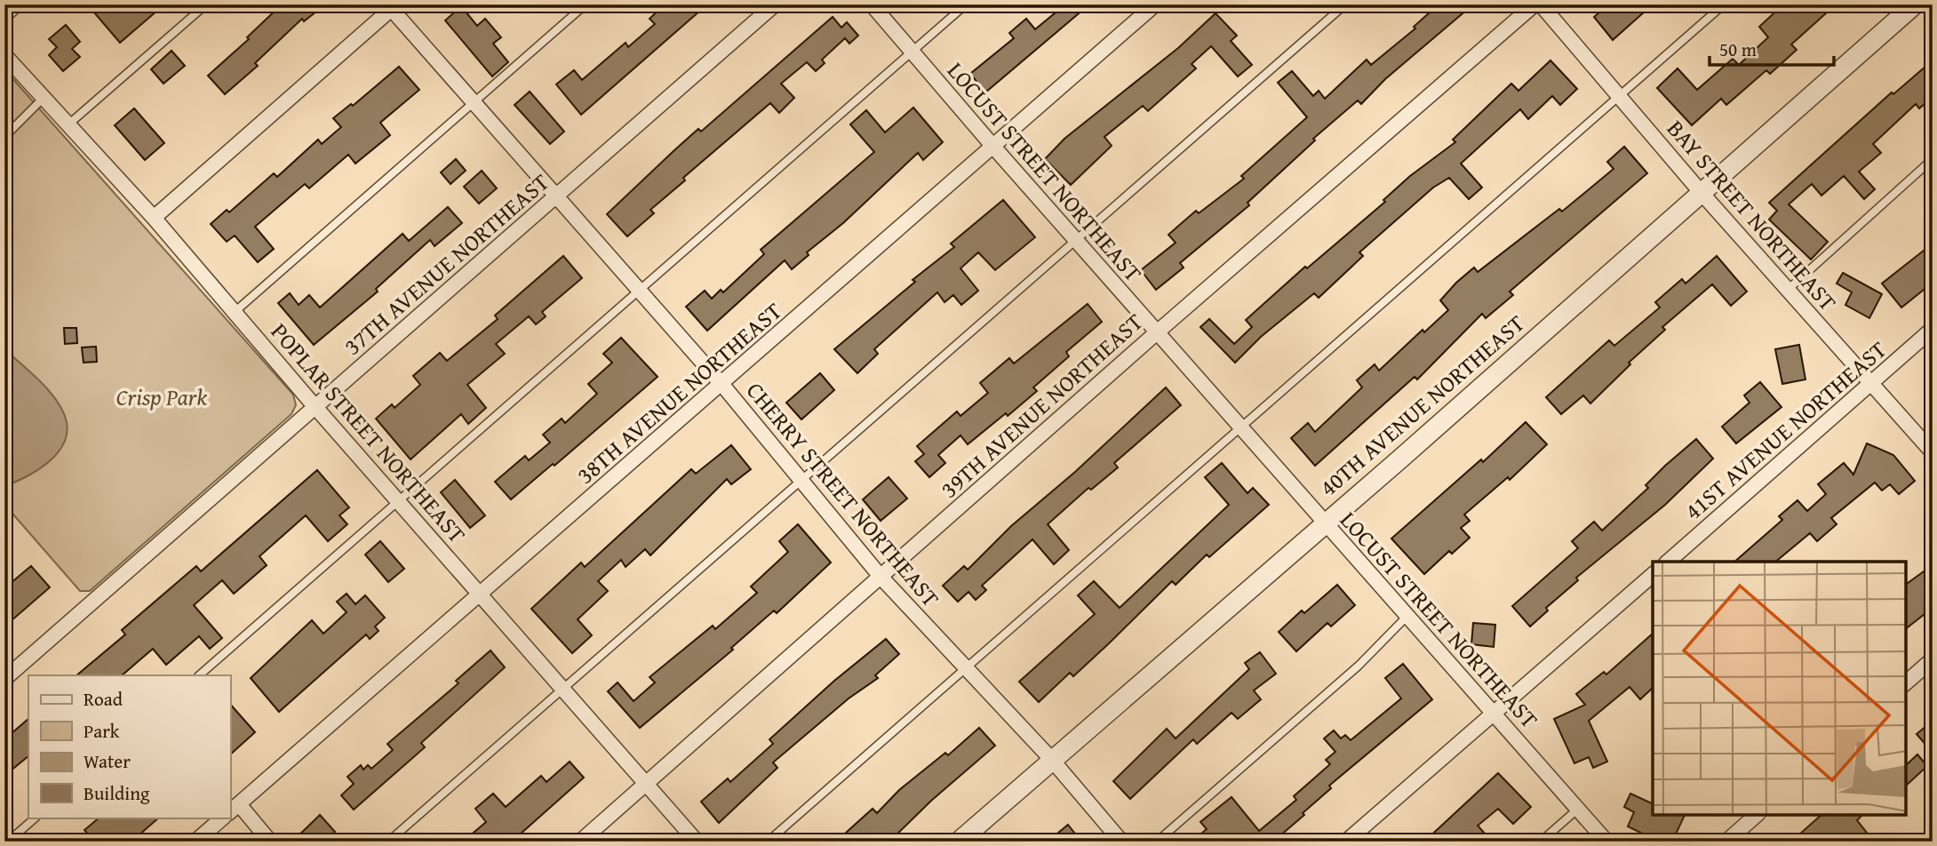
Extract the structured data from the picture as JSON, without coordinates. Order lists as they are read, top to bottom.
{
  "streets": {
    "street": [
      "LOCUST STREET NORTHEAST",
      "BAY STREET NORTHEAST",
      "37TH AVENUE NORTHEAST",
      "38TH AVENUE NORTHEAST",
      "39TH AVENUE NORTHEAST",
      "40TH AVENUE NORTHEAST",
      "41ST AVENUE NORTHEAST",
      "POPLAR STREET NORTHEAST",
      "CHERRY STREET NORTHEAST"
    ]
  },
  "crossings": [
    ["LOCUST STREET NORTHEAST", "38TH AVENUE NORTHEAST"],
    ["LOCUST STREET NORTHEAST", "39TH AVENUE NORTHEAST"],
    ["LOCUST STREET NORTHEAST", "40TH AVENUE NORTHEAST"],
    ["BAY STREET NORTHEAST", "40TH AVENUE NORTHEAST"],
    ["BAY STREET NORTHEAST", "41ST AVENUE NORTHEAST"],
    ["37TH AVENUE NORTHEAST", "POPLAR STREET NORTHEAST"],
    ["37TH AVENUE NORTHEAST", "CHERRY STREET NORTHEAST"],
    ["38TH AVENUE NORTHEAST", "POPLAR STREET NORTHEAST"],
    ["38TH AVENUE NORTHEAST", "CHERRY STREET NORTHEAST"],
    ["39TH AVENUE NORTHEAST", "POPLAR STREET NORTHEAST"],
    ["39TH AVENUE NORTHEAST", "CHERRY STREET NORTHEAST"],
    ["40TH AVENUE NORTHEAST", "CHERRY STREET NORTHEAST"]
  ],
  "parks": ["Crisp Park"],
  "legend": [
    "Road",
    "Park",
    "Water",
    "Building"
  ],
  "scale_bar": "50 m"
}
